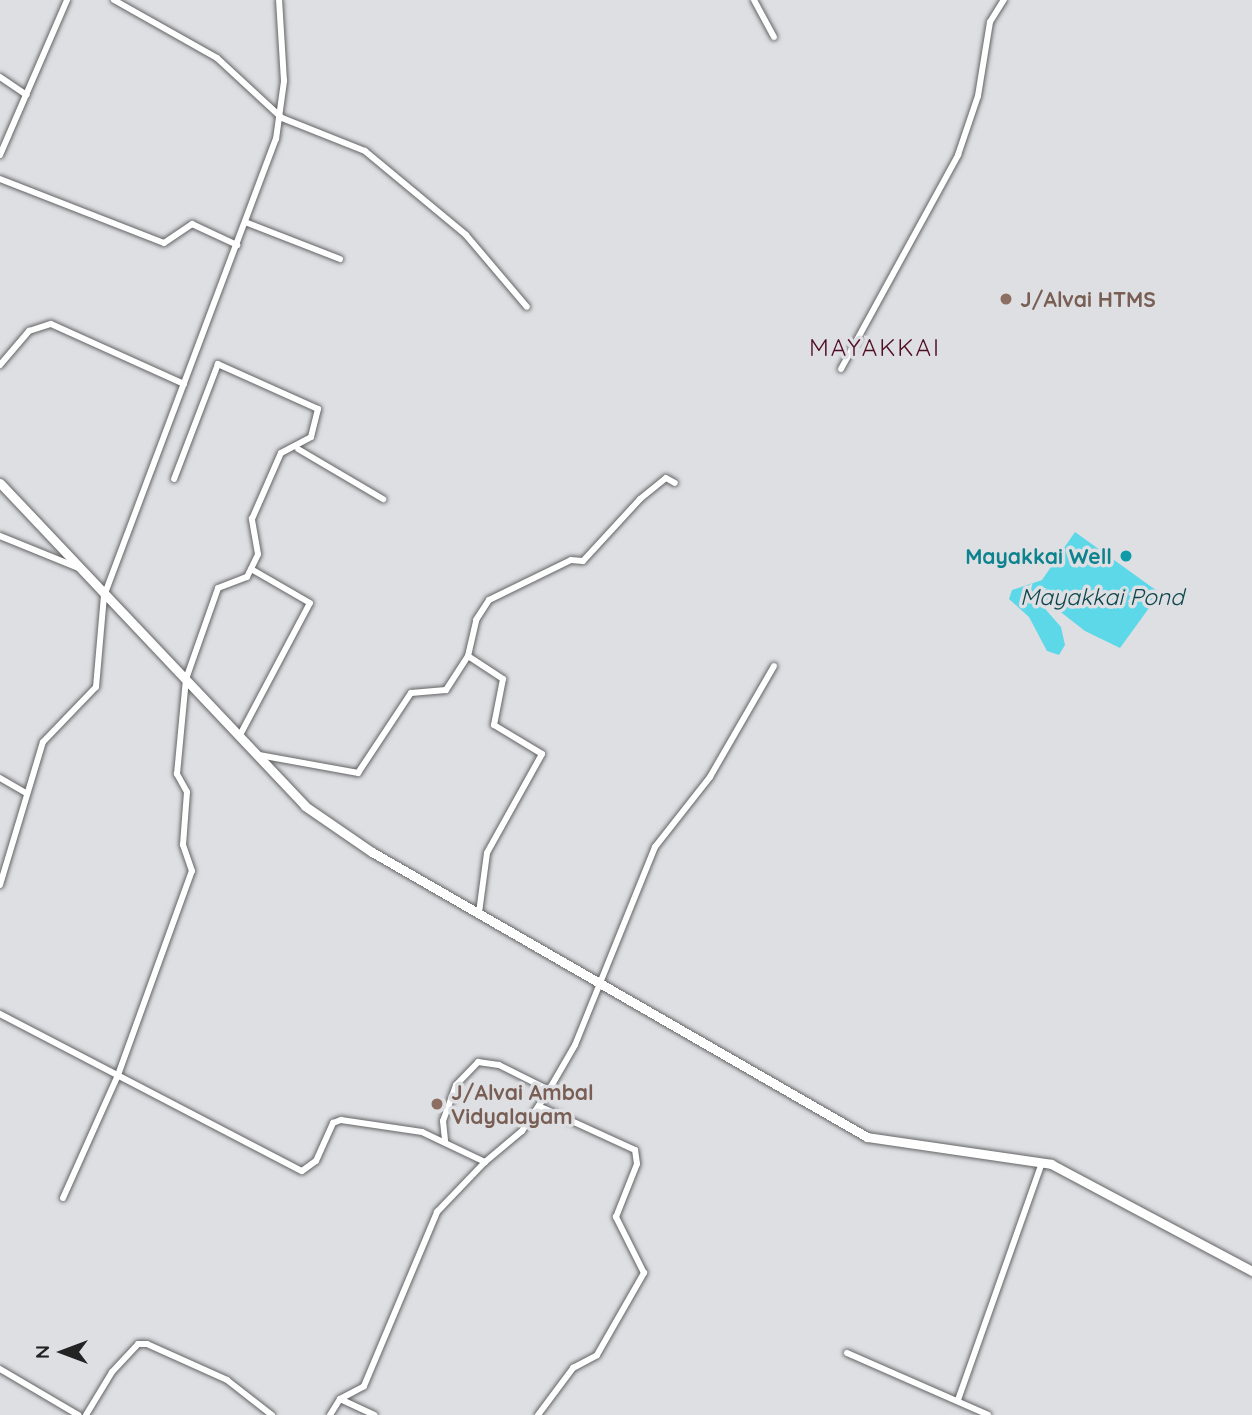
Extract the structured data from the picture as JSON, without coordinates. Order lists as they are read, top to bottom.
{
  "districts": ["MAYAKKAI"],
  "water": ["Mayakkai Pond"],
  "places": ["J/Alvai HTMS", "Mayakkai Well", "J/Alvai Ambal Vidyalayam"],
  "north": "left"
}
